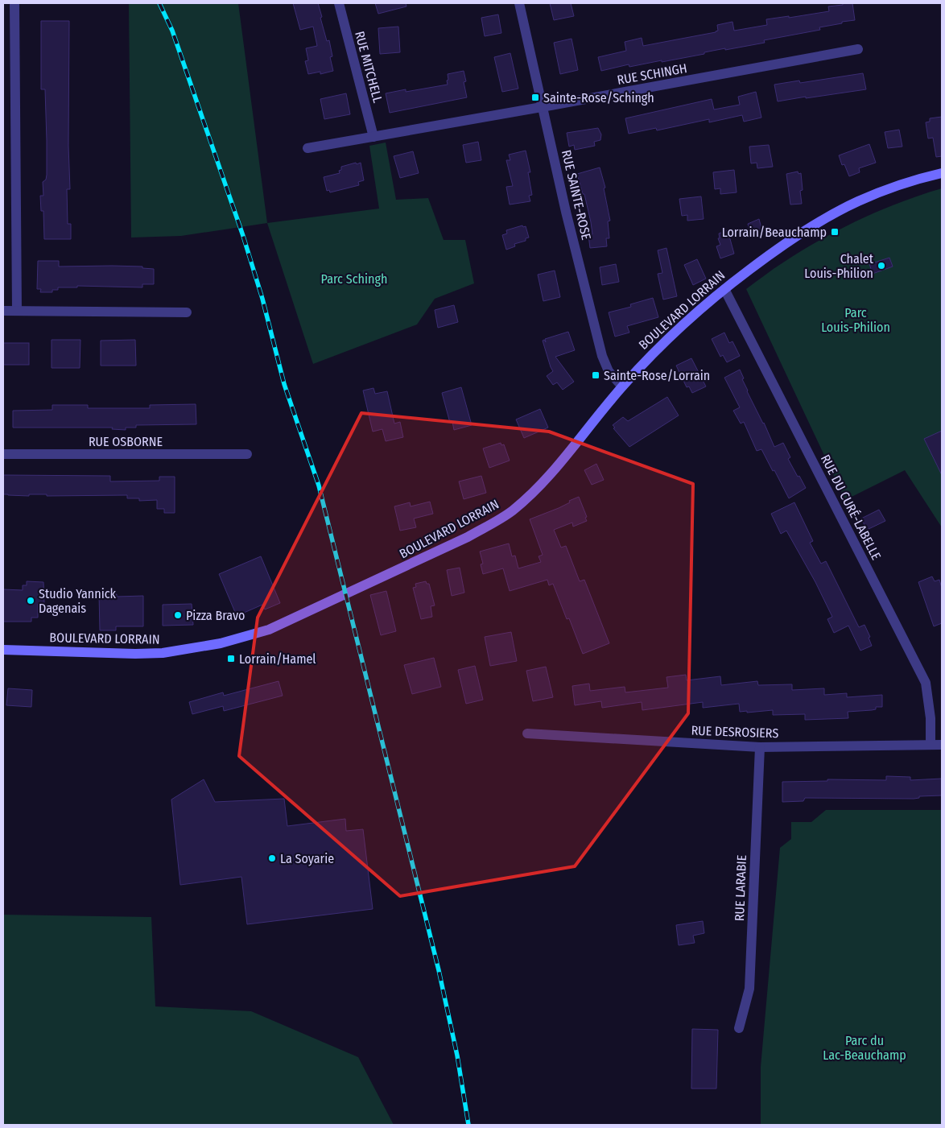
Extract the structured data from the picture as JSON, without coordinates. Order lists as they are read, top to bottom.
{
  "streets": {
    "main road": ["BOULEVARD LORRAIN"],
    "street": [
      "RUE MITCHELL",
      "RUE SCHINGH",
      "RUE SAINTE-ROSE",
      "RUE OSBORNE",
      "RUE DU CURÉ-LABELLE",
      "RUE DESROSIERS",
      "RUE LARABIE"
    ]
  },
  "crossings": [
    ["RUE MITCHELL", "RUE SCHINGH"],
    ["RUE SCHINGH", "RUE SAINTE-ROSE"],
    ["RUE SAINTE-ROSE", "BOULEVARD LORRAIN"],
    ["BOULEVARD LORRAIN", "RUE DU CURÉ-LABELLE"],
    ["RUE DU CURÉ-LABELLE", "RUE DESROSIERS"],
    ["RUE DESROSIERS", "RUE LARABIE"]
  ],
  "parks": ["Parc Schingh", "Parc Louis-Philion", "Parc du Lac-Beauchamp"],
  "places": {
    "transit": [
      "Sainte-Rose/Schingh",
      "Lorrain/Beauchamp",
      "Sainte-Rose/Lorrain",
      "Lorrain/Hamel"
    ],
    "other": [
      "Chalet Louis-Philion",
      "Studio Yannick Dagenais",
      "Pizza Bravo",
      "La Soyarie"
    ]
  }
}
